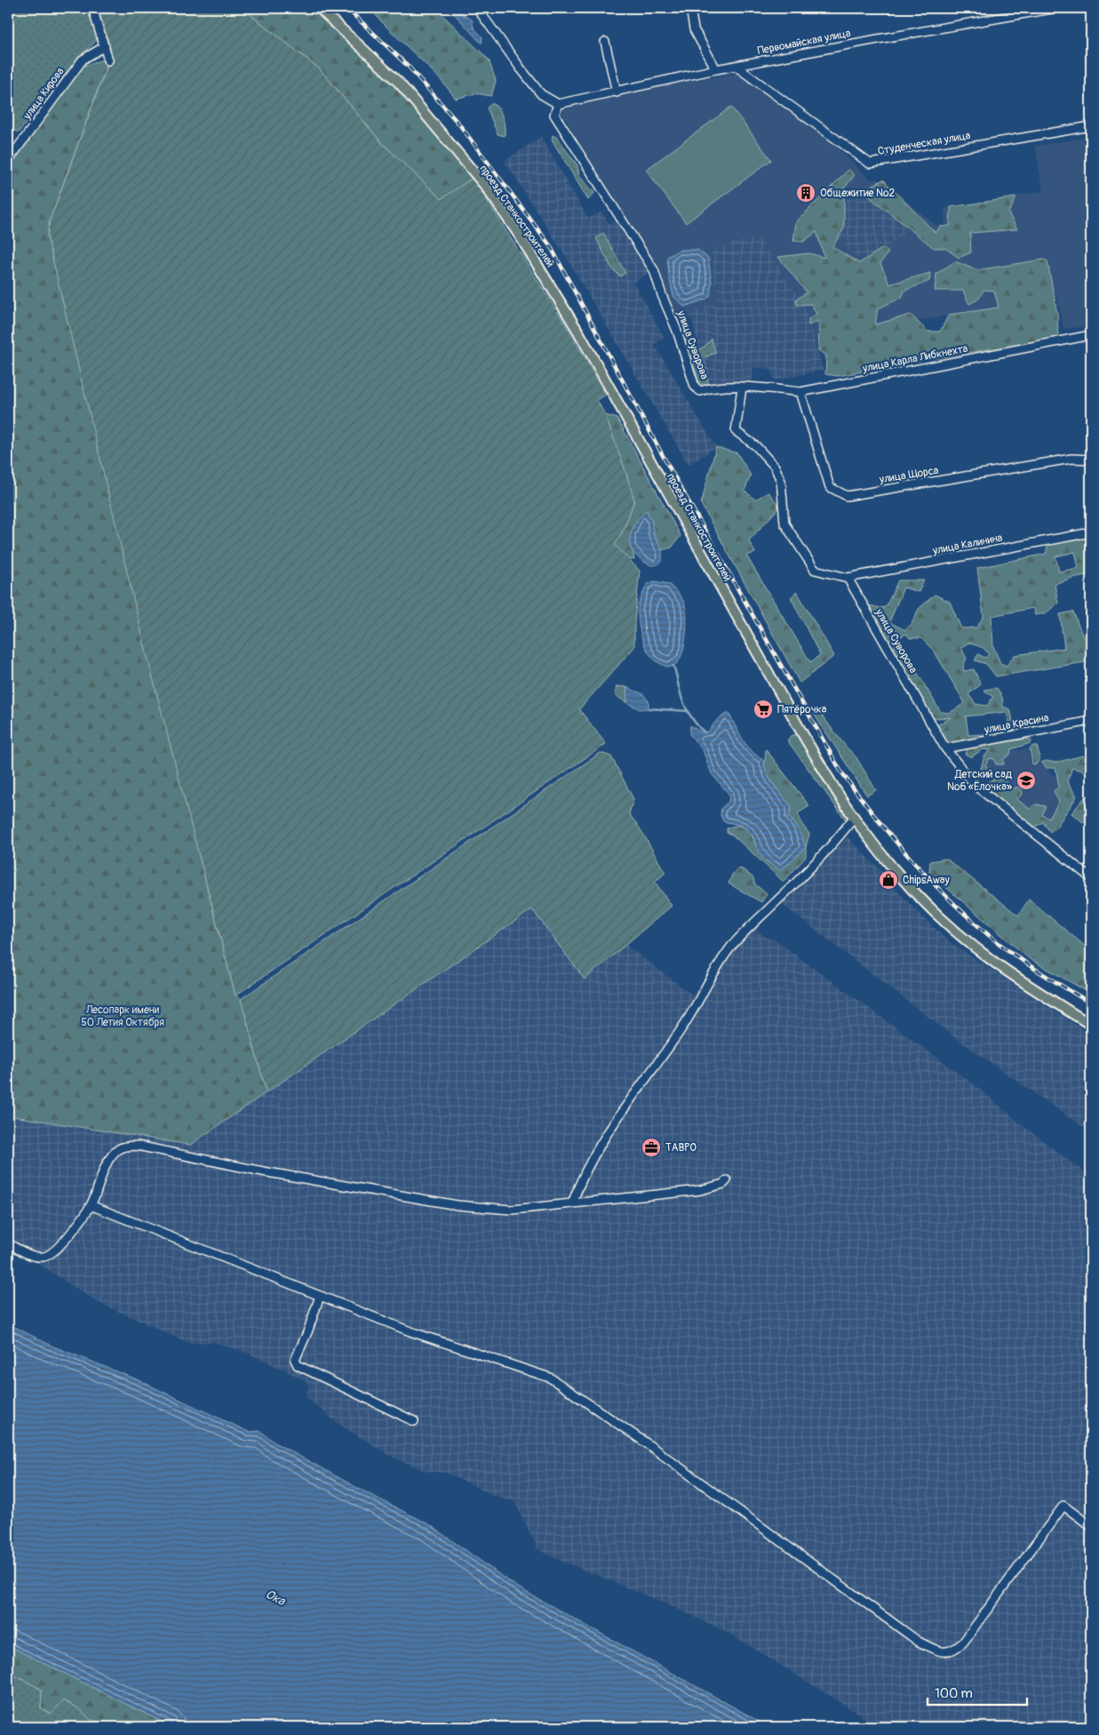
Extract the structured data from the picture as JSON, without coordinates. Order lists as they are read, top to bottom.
{
  "streets": {
    "main road": ["проезд Станкостроителей"],
    "street": [
      "Первомайская улица",
      "улица Кирова",
      "Студенческая улица",
      "улица Суворова",
      "улица Карла Либкнехта",
      "улица Щорса",
      "улица Калинина",
      "улица Красина"
    ]
  },
  "crossings": [
    ["Первомайская улица", "Студенческая улица"],
    ["улица Суворова", "улица Карла Либкнехта"],
    ["улица Суворова", "улица Калинина"],
    ["улица Суворова", "улица Красина"],
    ["улица Карла Либкнехта", "улица Щорса"]
  ],
  "water": ["Ока"],
  "parks": ["Лесопарк имени 50 Летия Октября"],
  "places": {
    "building": ["Общежитие №2"],
    "supermarket": ["Пятёрочка"],
    "school or university": ["Детский сад №6 «Ёлочка»"],
    "shop": ["ChipsAway"],
    "office": ["ТАВРО"]
  },
  "scale_bar": "100 m"
}
